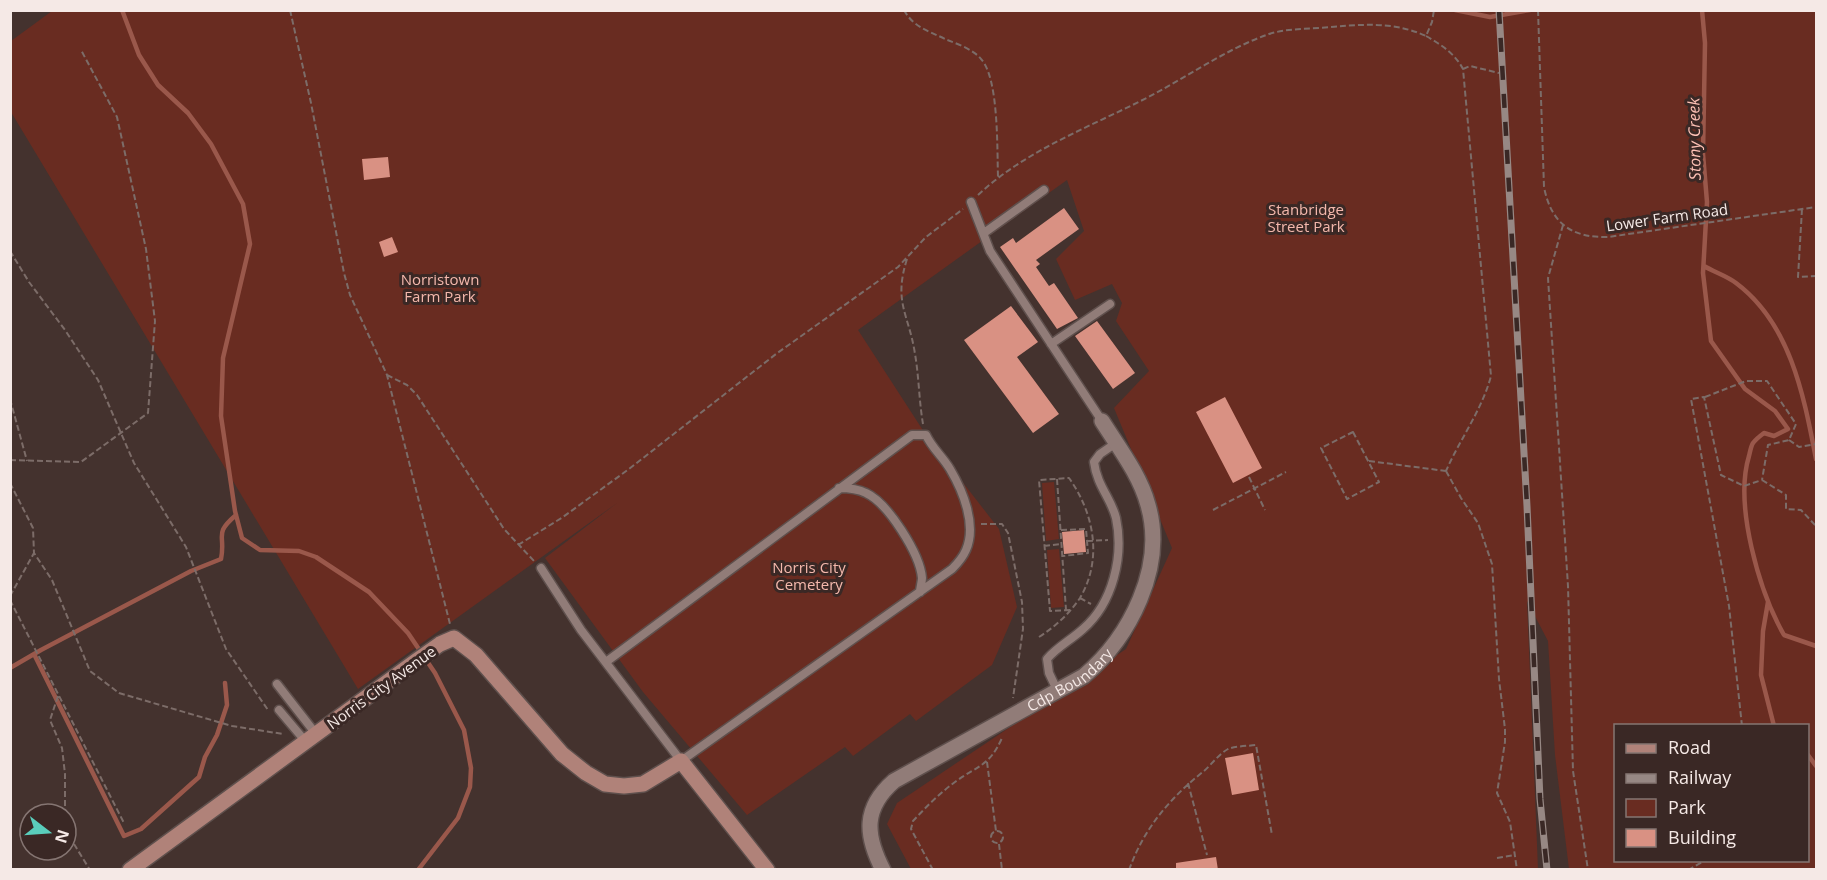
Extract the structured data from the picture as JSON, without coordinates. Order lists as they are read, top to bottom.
{
  "streets": {
    "street": ["Cdp Boundary", "Norris City Avenue"],
    "path": ["Lower Farm Road"]
  },
  "water": ["Stony Creek"],
  "parks": ["Stanbridge Street Park", "Norristown Farm Park", "Norris City Cemetery"],
  "legend": [
    "Road",
    "Railway",
    "Park",
    "Building"
  ],
  "north": "right"
}
